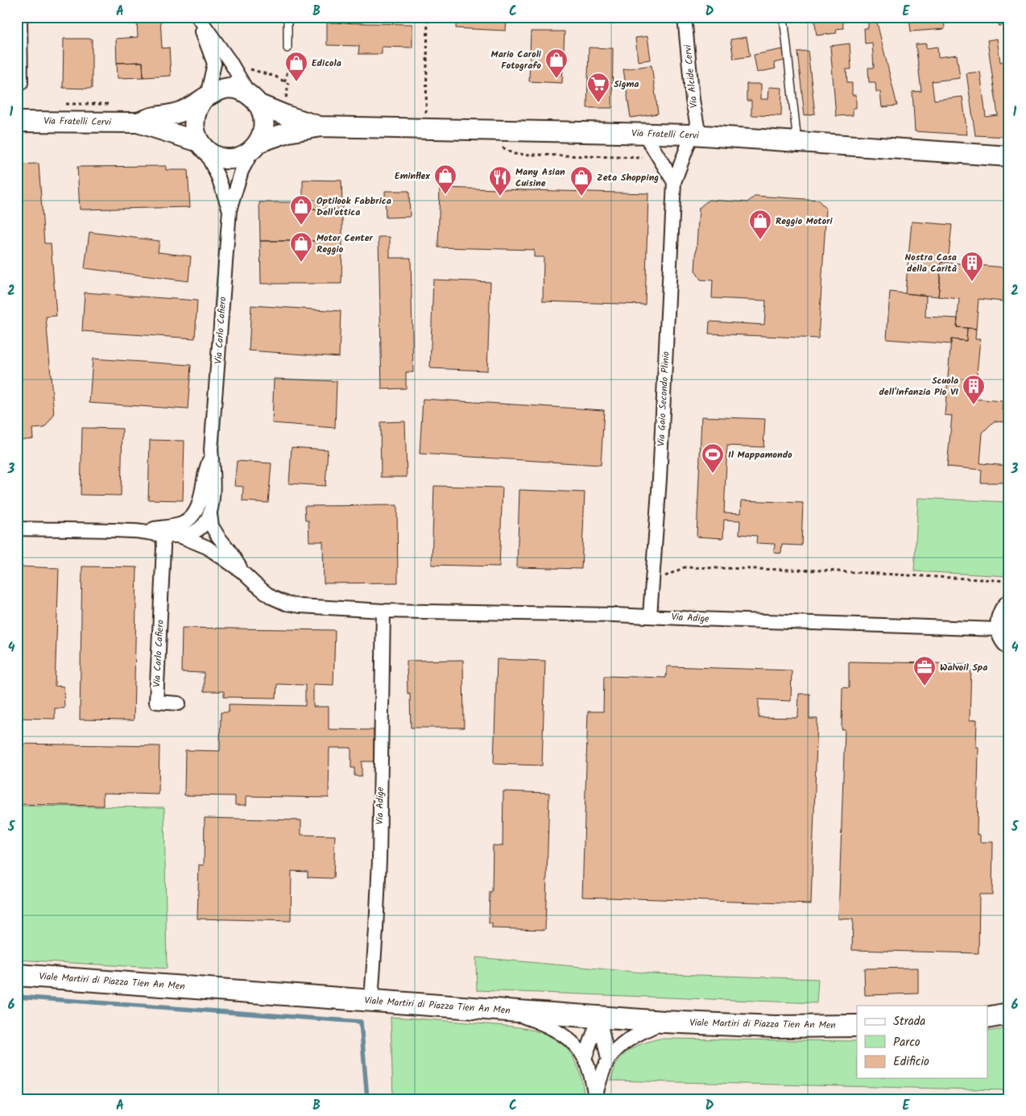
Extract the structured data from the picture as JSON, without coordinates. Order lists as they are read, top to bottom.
{
  "streets": {
    "main road": ["Via Fratelli Cervi", "Viale Martiri di Piazza Tien An Men"],
    "street": [
      "Via Alcide Cervi",
      "Via Carlo Cafiero",
      "Via Gaio Secondo Plinio",
      "Via Adige"
    ]
  },
  "crossings": [
    ["Via Alcide Cervi", "Via Fratelli Cervi"],
    ["Via Alcide Cervi", "Via Gaio Secondo Plinio"],
    ["Via Fratelli Cervi", "Via Carlo Cafiero"],
    ["Via Fratelli Cervi", "Via Gaio Secondo Plinio"],
    ["Via Carlo Cafiero", "Via Adige"],
    ["Via Gaio Secondo Plinio", "Via Adige"],
    ["Via Adige", "Viale Martiri di Piazza Tien An Men"]
  ],
  "places": {
    "shop": [
      "Mario Caroli Fotografo",
      "Edicola",
      "Eminflex",
      "Zeta Shopping",
      "Optilook Fabbrica Dell'ottica",
      "Reggio Motori",
      "Motor Center Reggio"
    ],
    "supermarket": ["Sigma"],
    "restaurant": ["Many Asian Cuisine"],
    "building": ["Nostra Casa della Carità", "Scuola dell'infanzia Pio VI"],
    "sports": ["Il Mappamondo"],
    "office": ["Walvoil Spa"]
  },
  "legend": ["Strada", "Parco", "Edificio"],
  "grid": {
    "columns": [
      "A",
      "B",
      "C",
      "D",
      "E"
    ],
    "rows": [
      "1",
      "2",
      "3",
      "4",
      "5",
      "6"
    ]
  }
}
